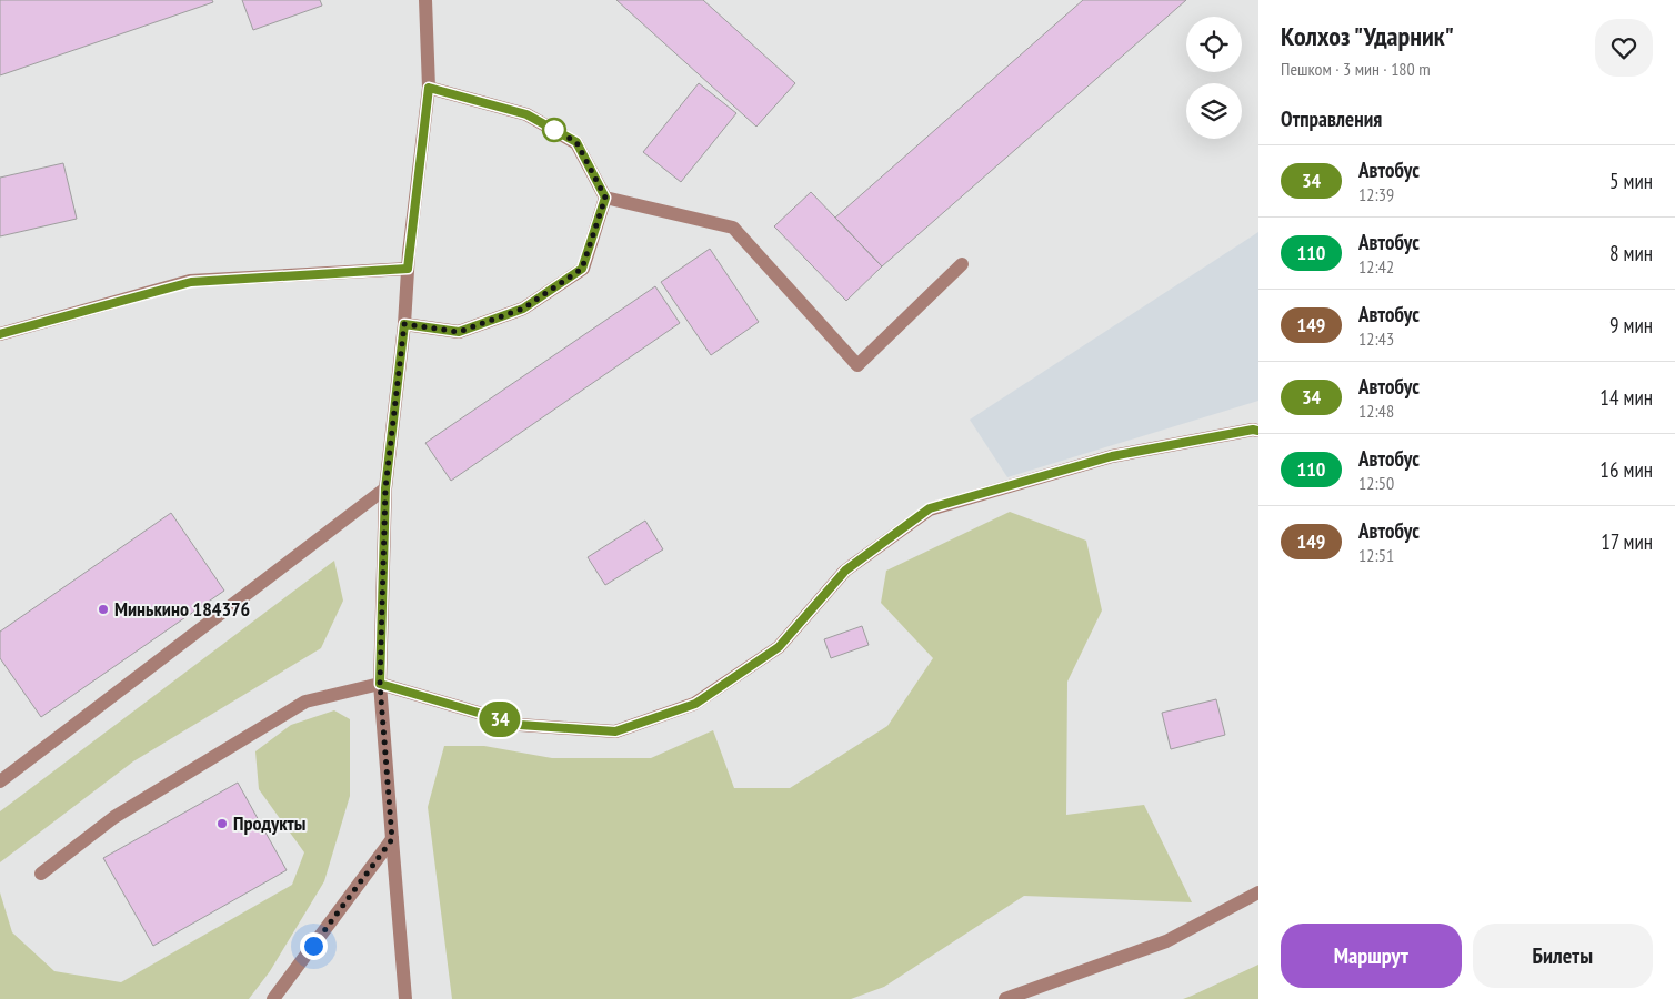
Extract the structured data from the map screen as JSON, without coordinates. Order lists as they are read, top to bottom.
{
  "places": ["Минькино 184376", "Продукты"],
  "lines": ["bus line 34"],
  "page": {
    "on_map": "34",
    "heading": [
      ["Колхоз \"Ударник\"", "Пешком · 3 мин · 180 m"],
      "Отправления"
    ],
    "list": [
      {
        "mark": "34",
        "name": "Автобус",
        "note": "12:39",
        "value": "5 мин"
      },
      {
        "mark": "110",
        "name": "Автобус",
        "note": "12:42",
        "value": "8 мин"
      },
      {
        "mark": "149",
        "name": "Автобус",
        "note": "12:43",
        "value": "9 мин"
      },
      {
        "mark": "34",
        "name": "Автобус",
        "note": "12:48",
        "value": "14 мин"
      },
      {
        "mark": "110",
        "name": "Автобус",
        "note": "12:50",
        "value": "16 мин"
      },
      {
        "mark": "149",
        "name": "Автобус",
        "note": "12:51",
        "value": "17 мин"
      }
    ],
    "buttons": ["Маршрут", "Билеты"]
  }
}
